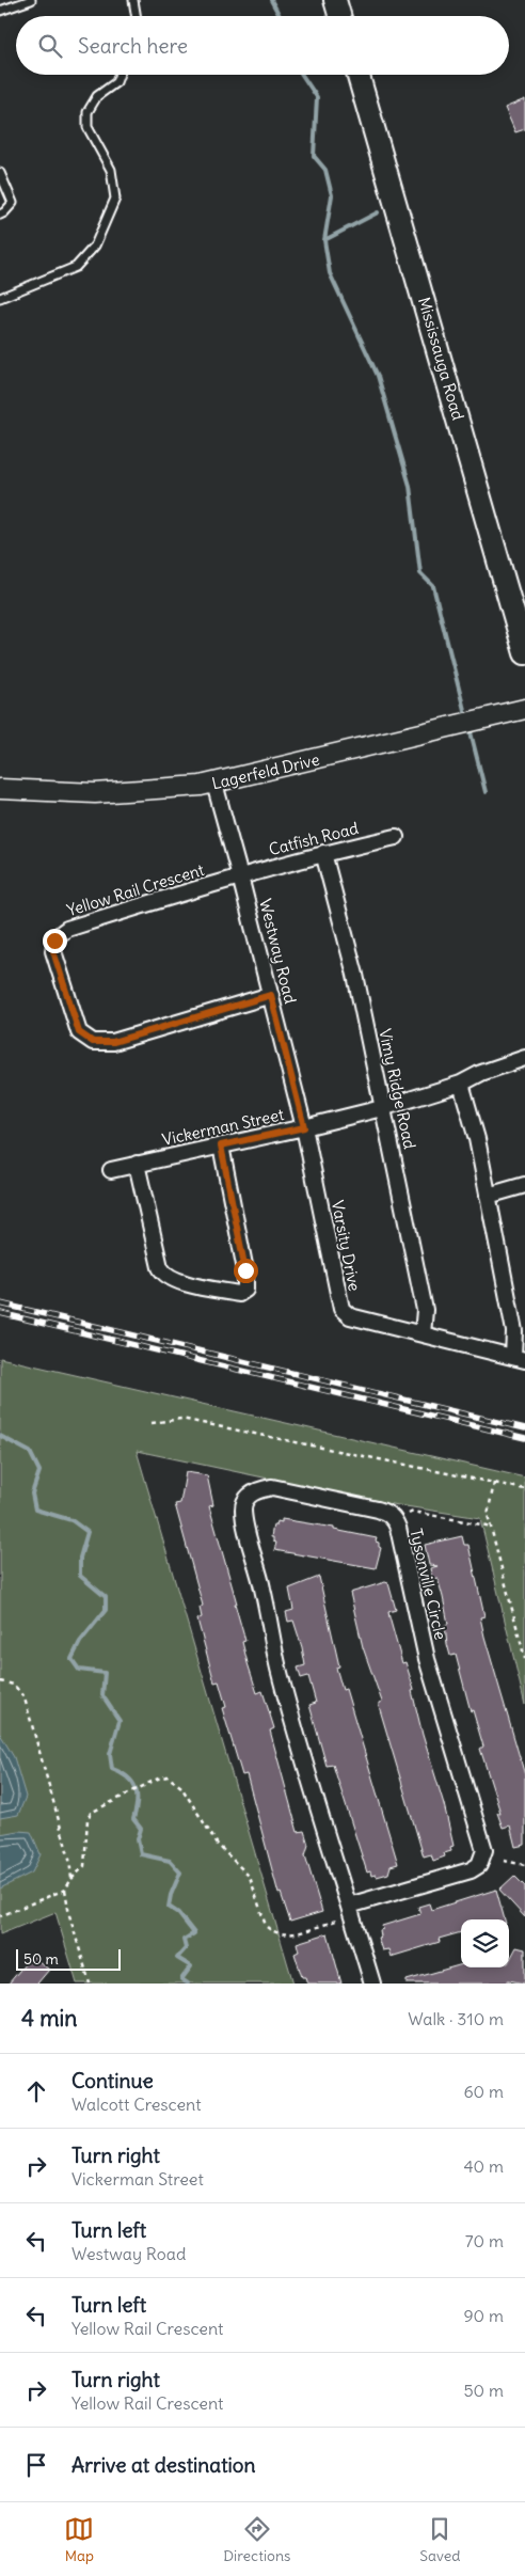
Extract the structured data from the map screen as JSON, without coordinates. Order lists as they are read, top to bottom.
{
  "streets": {
    "main road": ["Mississauga Road"],
    "street": [
      "Lagerfeld Drive",
      "Catfish Road",
      "Yellow Rail Crescent",
      "Westway Road",
      "Vimy Ridge Road",
      "Vickerman Street",
      "Varsity Drive",
      "Tysonville Circle"
    ]
  },
  "crossings": [
    ["Lagerfeld Drive", "Westway Road"],
    ["Catfish Road", "Yellow Rail Crescent"],
    ["Catfish Road", "Westway Road"],
    ["Catfish Road", "Vimy Ridge Road"],
    ["Yellow Rail Crescent", "Westway Road"],
    ["Westway Road", "Vickerman Street"],
    ["Westway Road", "Varsity Drive"],
    ["Vimy Ridge Road", "Vickerman Street"],
    ["Vimy Ridge Road", "Varsity Drive"],
    ["Vickerman Street", "Varsity Drive"]
  ],
  "scale_bar": "50 m",
  "page": {
    "search": "Search here",
    "scale": "50 m",
    "heading": ["4 min", "Walk · 310 m"],
    "list": [
      ["Continue", "Walcott Crescent", "60 m"],
      ["Turn right", "Vickerman Street", "40 m"],
      ["Turn left", "Westway Road", "70 m"],
      ["Turn left", "Yellow Rail Crescent", "90 m"],
      ["Turn right", "Yellow Rail Crescent", "50 m"],
      "Arrive at destination"
    ],
    "nav": ["Map", "Directions", "Saved"]
  }
}
